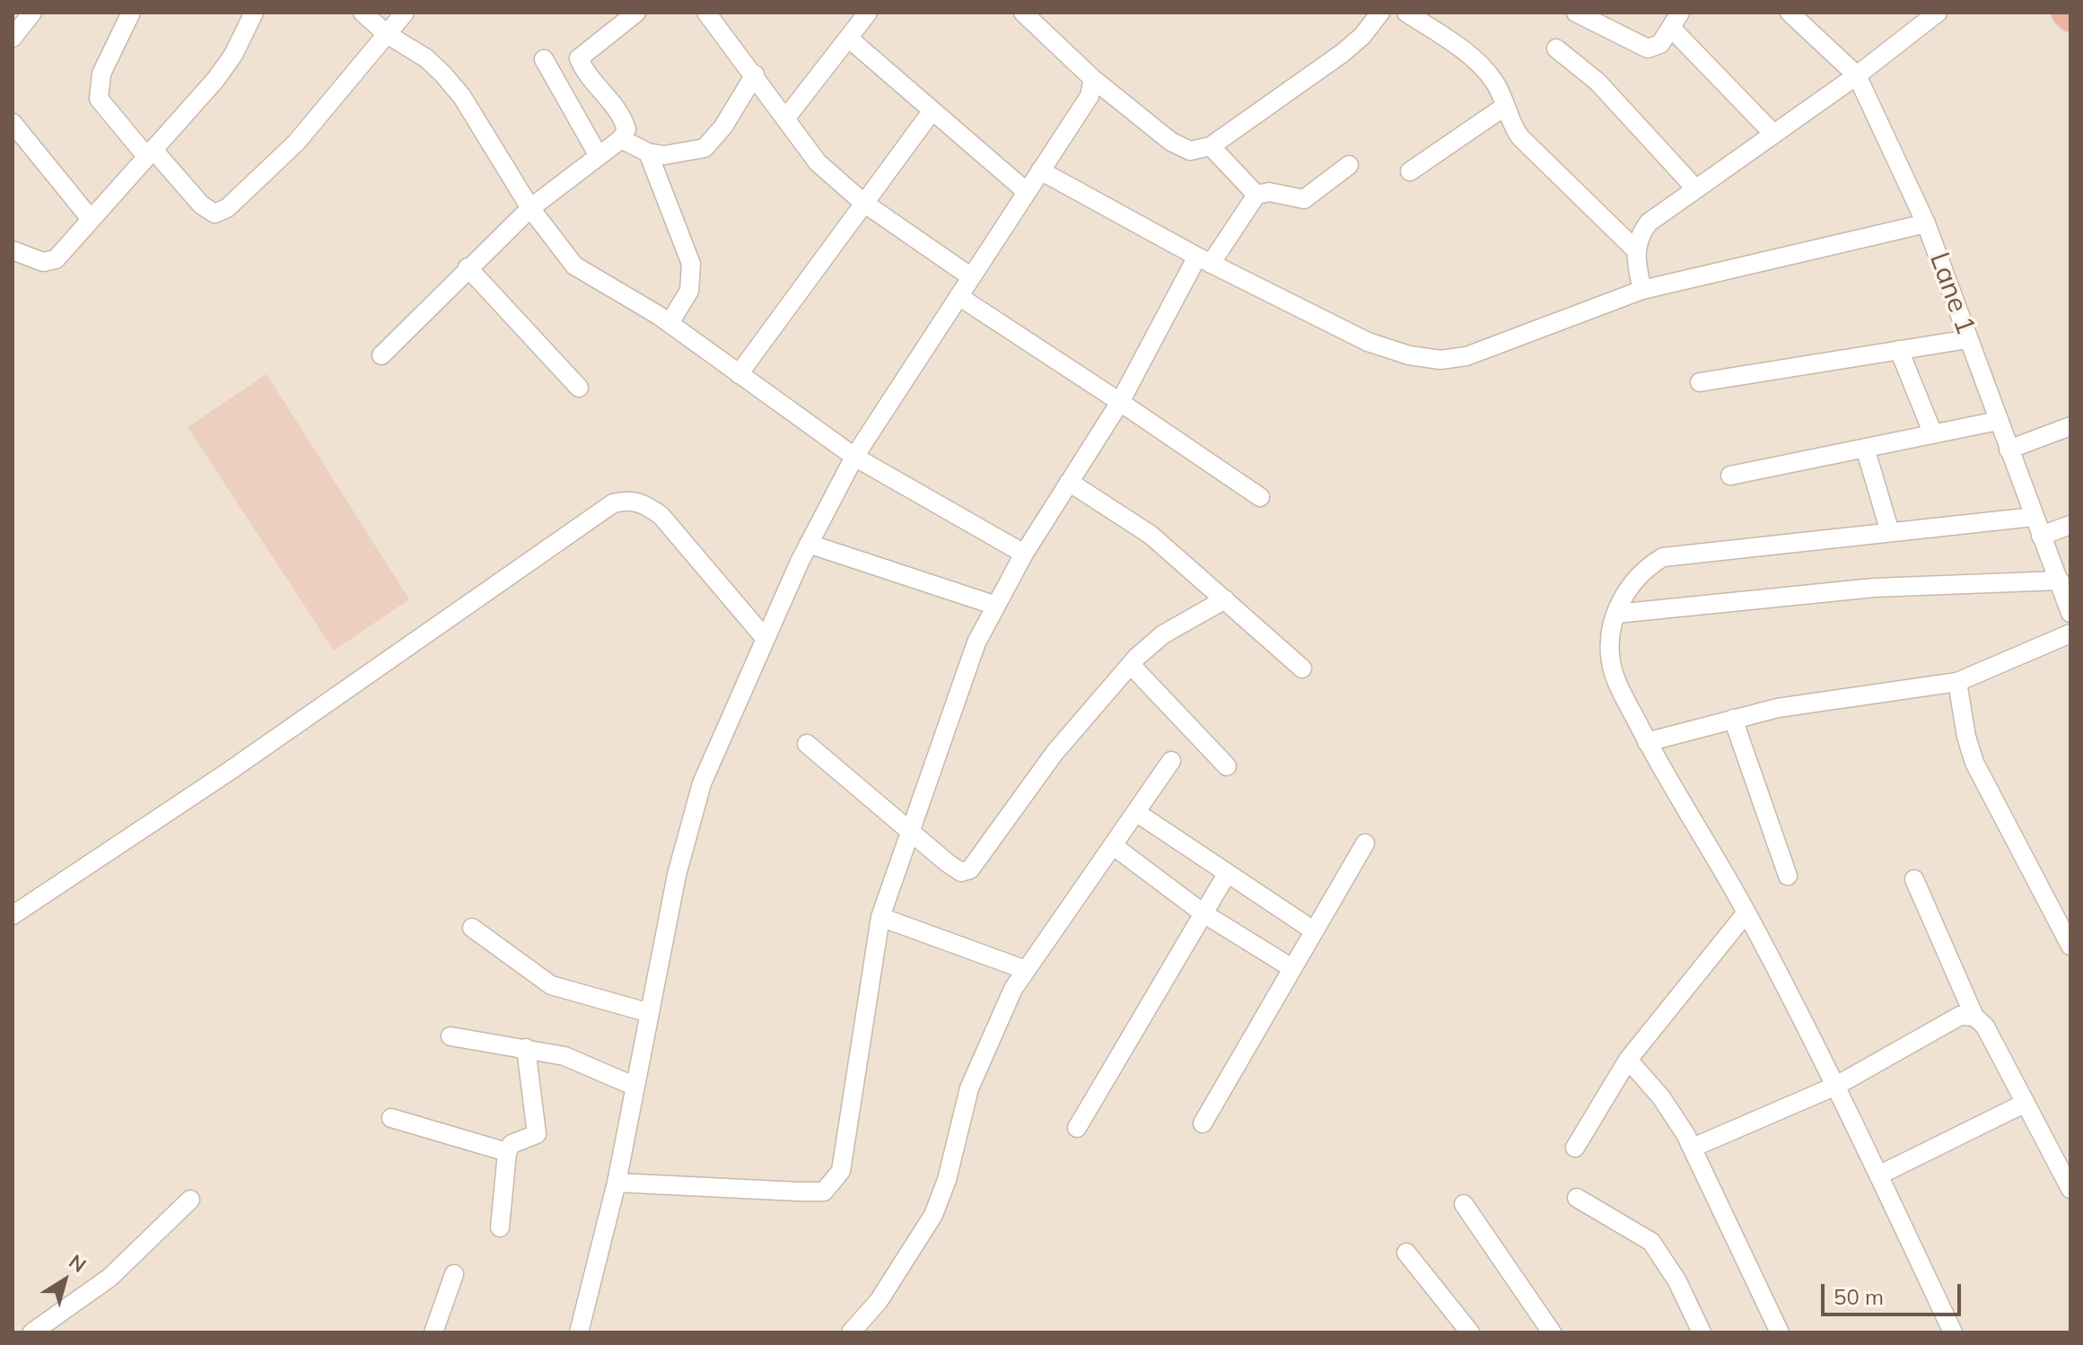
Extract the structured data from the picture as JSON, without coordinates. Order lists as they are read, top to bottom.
{
  "streets": {
    "street": ["Lane 1"]
  },
  "scale_bar": "50 m",
  "north": "top right"
}
